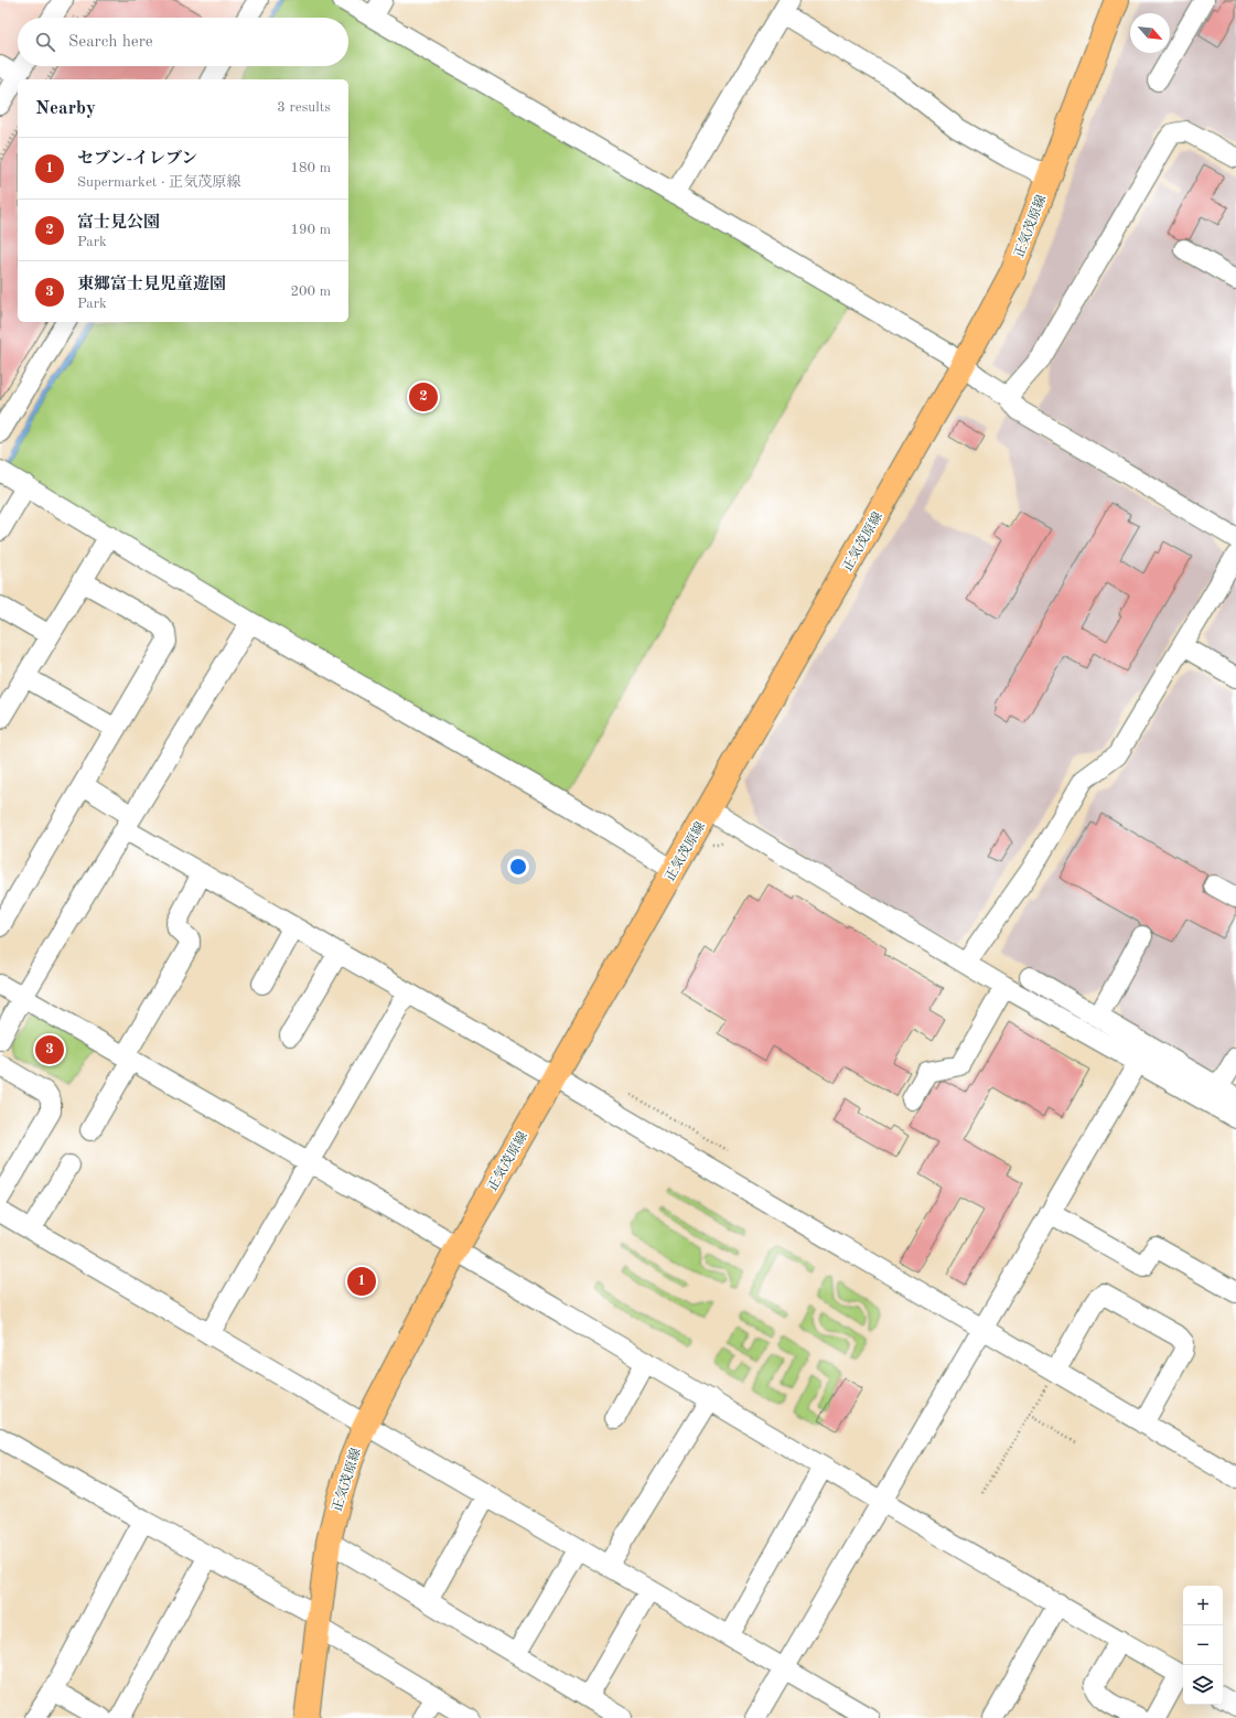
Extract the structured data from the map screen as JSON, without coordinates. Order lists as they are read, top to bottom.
{
  "streets": {
    "main road": ["正気茂原線"]
  },
  "north": "bottom right",
  "page": {
    "search": "Search here",
    "heading": ["Nearby", "3 results"],
    "list": [
      {
        "mark": "1",
        "name": "セブン-イレブン",
        "note": "Supermarket · 正気茂原線",
        "value": "180 m"
      },
      {
        "mark": "2",
        "name": "富士見公園",
        "note": "Park",
        "value": "190 m"
      },
      {
        "mark": "3",
        "name": "東郷富士見児童遊園",
        "note": "Park",
        "value": "200 m"
      }
    ],
    "pins": ["2", "3", "1"],
    "map_buttons": ["+", "−"]
  }
}
